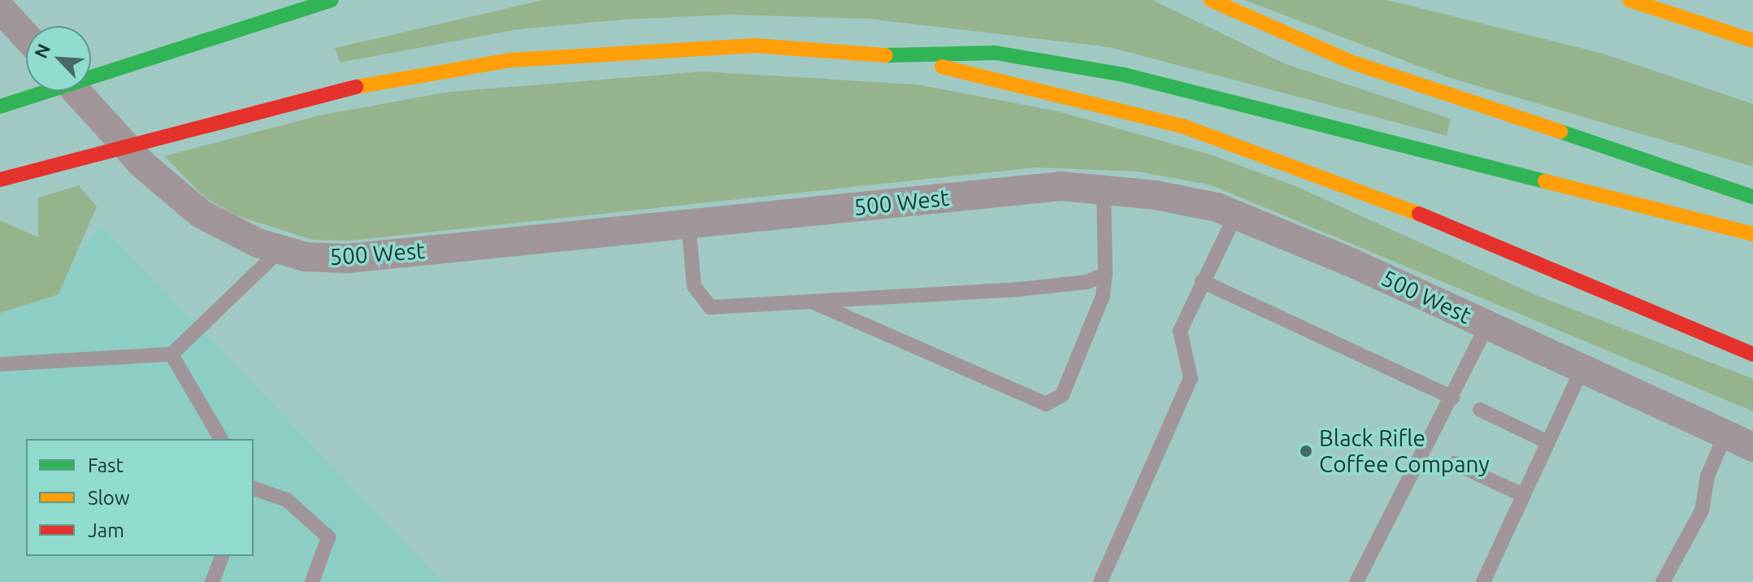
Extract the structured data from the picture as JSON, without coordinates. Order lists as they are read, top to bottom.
{
  "streets": {
    "street": ["500 West"]
  },
  "places": ["Black Rifle Coffee Company"],
  "legend": ["Fast", "Slow", "Jam"],
  "north": "top left"
}
